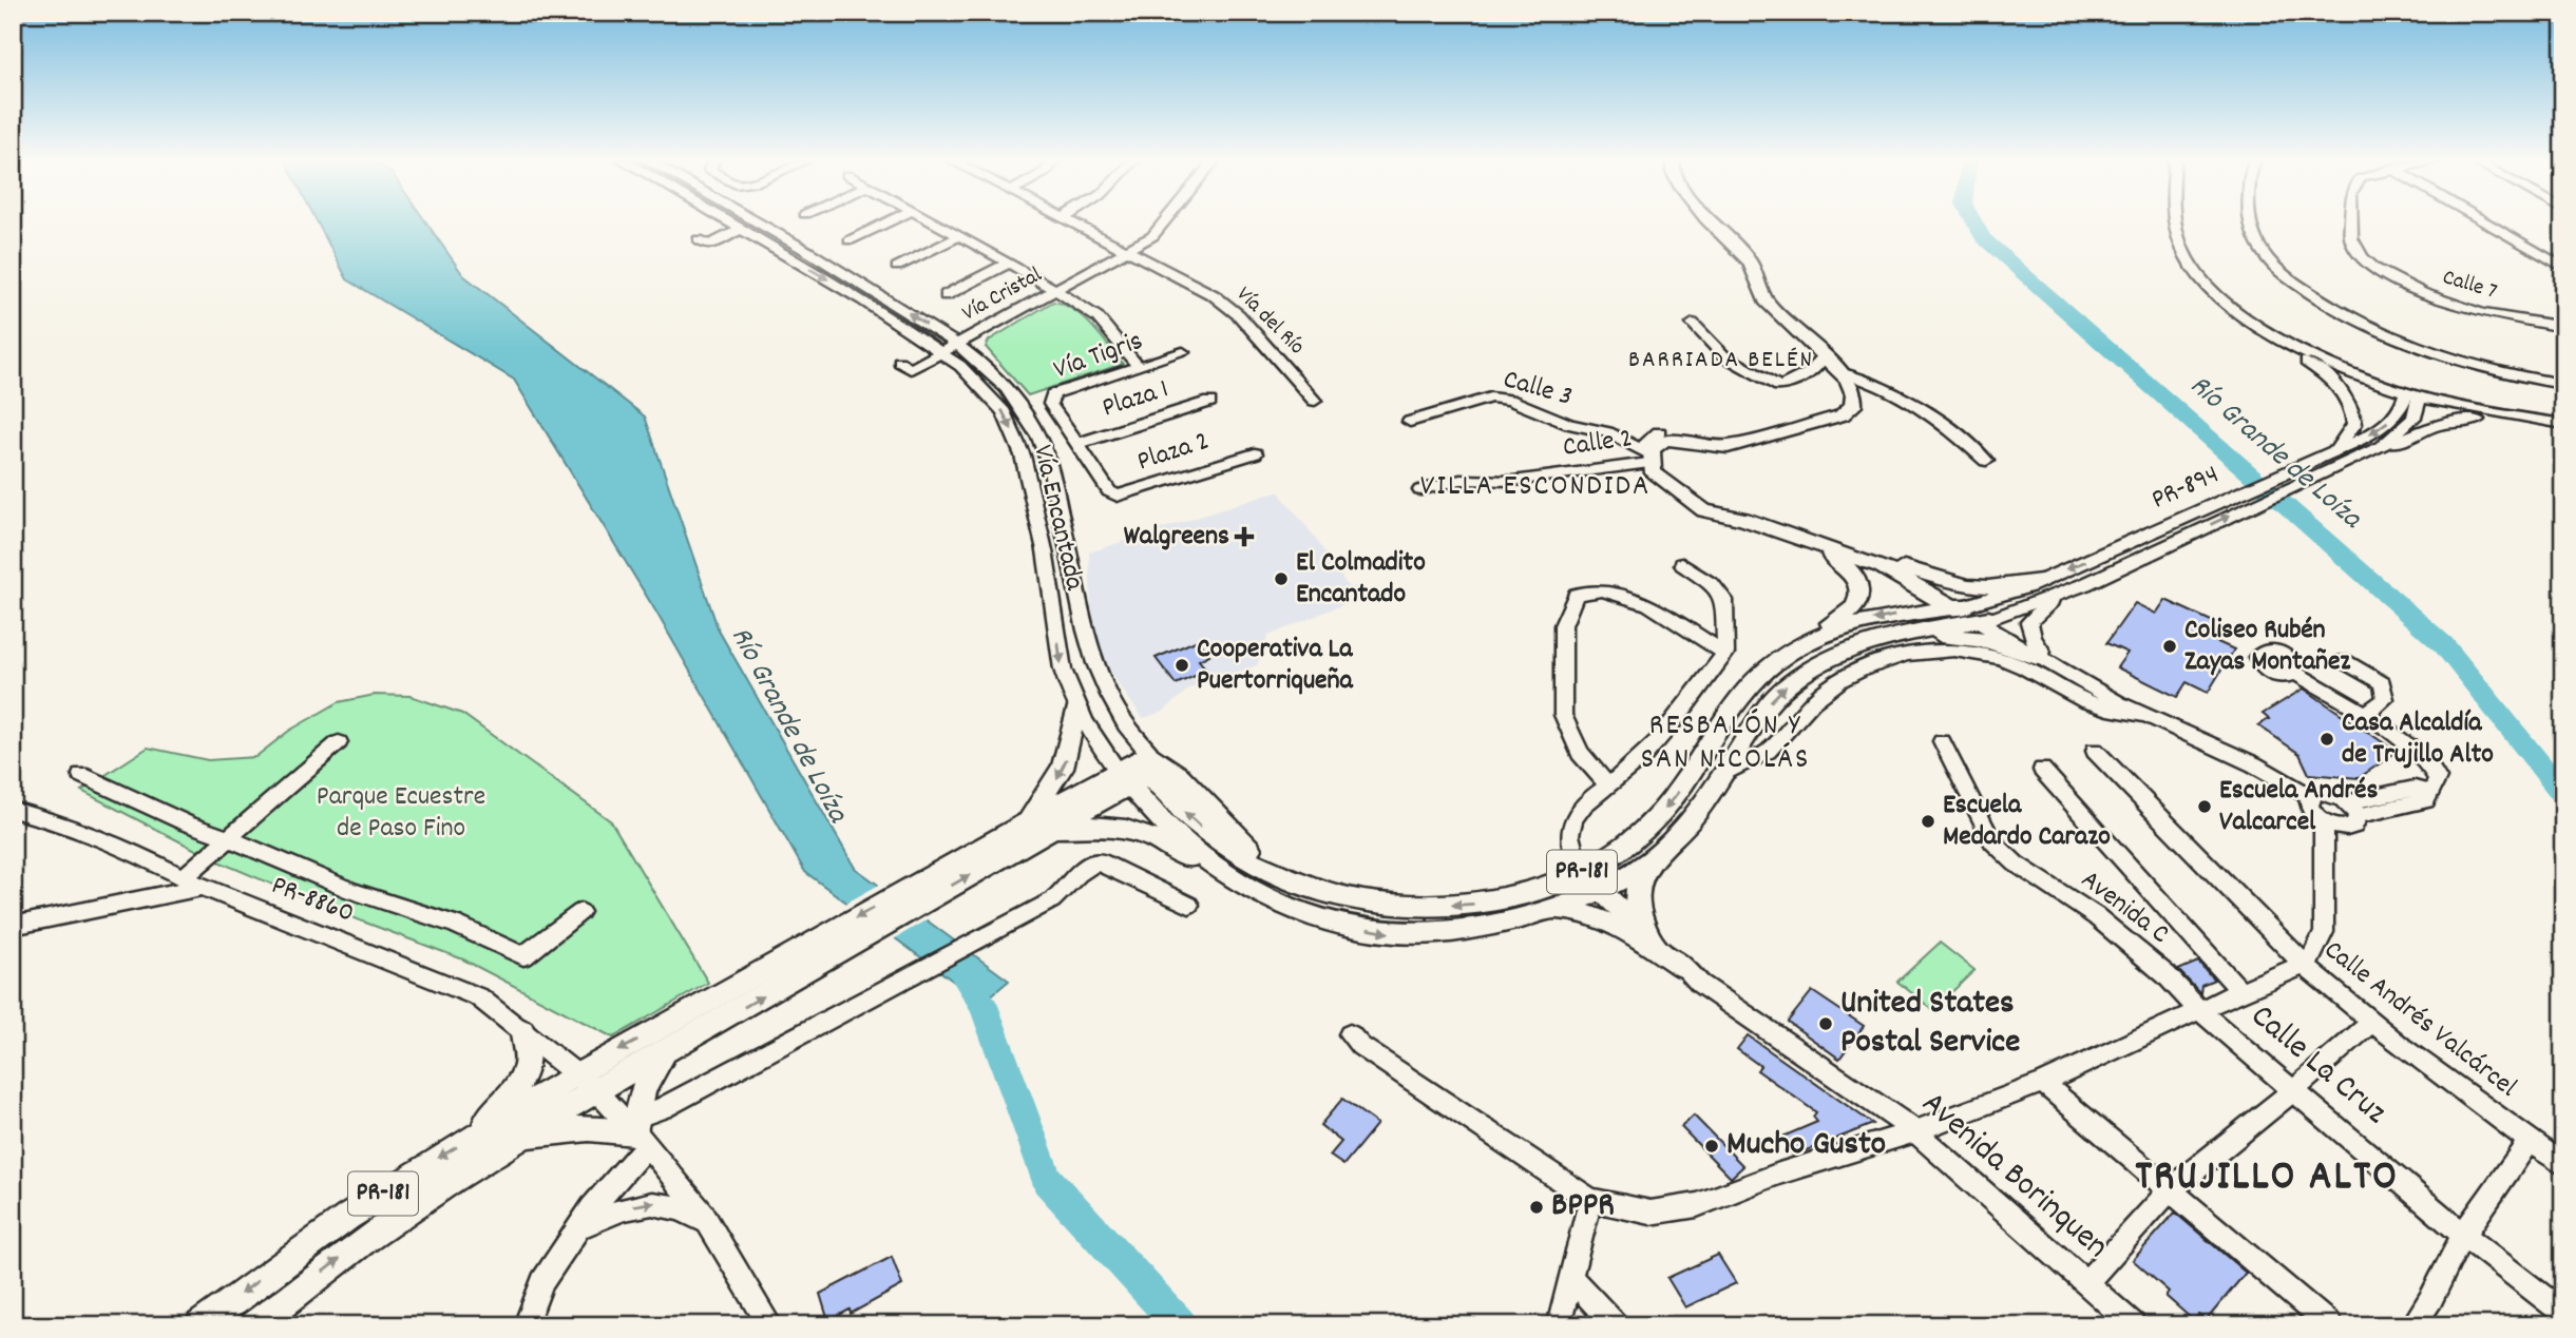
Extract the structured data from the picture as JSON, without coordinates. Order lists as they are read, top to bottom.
{
  "streets": {
    "main road": ["PR-181"],
    "street": [
      "Calle 7",
      "Vía Cristal",
      "Vía del Río",
      "Vía Tigris",
      "Calle 3",
      "Plaza 1",
      "Calle 2",
      "Plaza 2",
      "PR-894",
      "Vía Encantada",
      "PR-8860",
      "Avenida C",
      "Calle Andrés Valcárcel",
      "Calle La Cruz",
      "Avenida Borinquen"
    ]
  },
  "crossings": [
    ["Vía Cristal", "Vía del Río"],
    ["Vía Cristal", "Vía Encantada"],
    ["Vía Tigris", "Plaza 1"],
    ["Vía Tigris", "Plaza 2"],
    ["Calle 3", "Calle 2"],
    ["PR-894", "PR-181"],
    ["Vía Encantada", "PR-181"],
    ["PR-181", "PR-8860"],
    ["PR-181", "Avenida Borinquen"],
    ["Avenida C", "Calle La Cruz"]
  ],
  "districts": [
    "BARRIADA BELÉN",
    "VILLA ESCONDIDA",
    "RESBALÓN Y SAN NICOLÁS",
    "TRUJILLO ALTO"
  ],
  "water": ["Río Grande de Loíza"],
  "parks": ["Parque Ecuestre de Paso Fino"],
  "places": {
    "health": ["Walgreens"],
    "other": [
      "El Colmadito Encantado",
      "Coliseo Rubén Zayas Montañez",
      "Cooperativa La Puertorriqueña",
      "Casa Alcaldía de Trujillo Alto",
      "Escuela Andrés Valcarcel",
      "Escuela Medardo Carazo",
      "United States Postal Service",
      "Mucho Gusto",
      "BPPR"
    ]
  }
}
